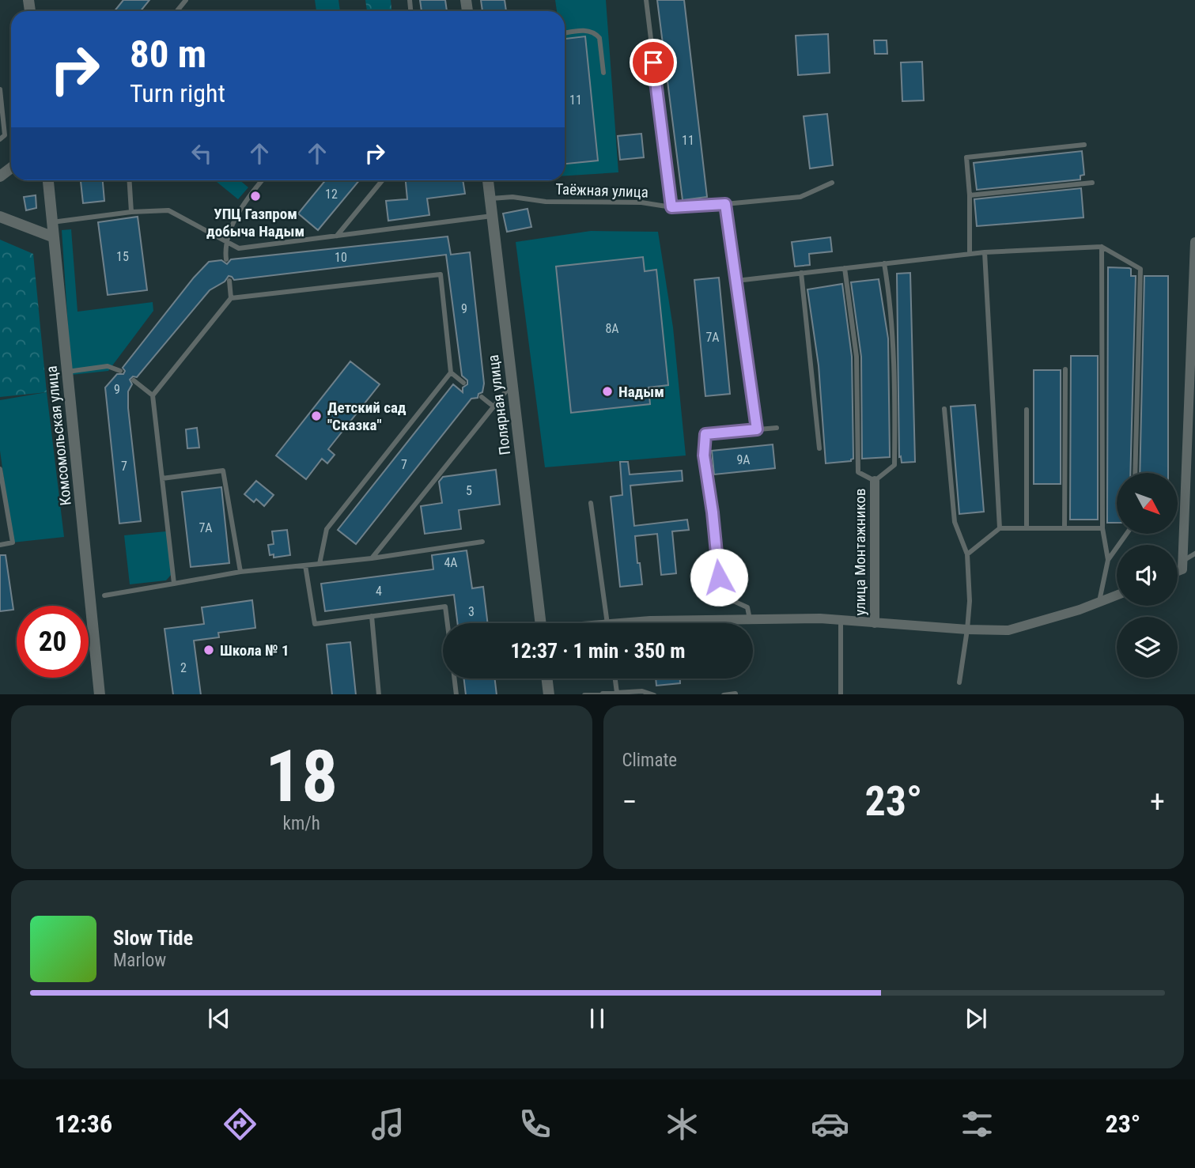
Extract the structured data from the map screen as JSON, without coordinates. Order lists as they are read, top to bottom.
{
  "streets": {
    "street": ["Полярная улица", "Комсомольская улица", "улица Монтажников"],
    "lane": ["Таёжная улица"]
  },
  "crossings": [
    ["Таёжная улица", "Полярная улица"]
  ],
  "places": [
    "УПЦ Газпром добыча Надым",
    "Надым",
    "Детский сад \"Сказка\"",
    "Школа № 1"
  ],
  "house_numbers": [
    "11",
    "11",
    "12",
    "15",
    "10",
    "9",
    "8А",
    "7А",
    "9",
    "9А",
    "7",
    "7",
    "5",
    "7А",
    "4А",
    "4",
    "3",
    "2"
  ],
  "north": "bottom right",
  "page": {
    "turn": ["80 m", "Turn right"],
    "limit": "20",
    "trip": "12:37 · 1 min · 350 m",
    "tile": [
      ["18", "km/h"],
      "Climate"
    ],
    "heat": ["−", "23°", "+"],
    "song": ["Slow Tide", "Marlow"],
    "tabs": ["12:36", "23°"]
  }
}
